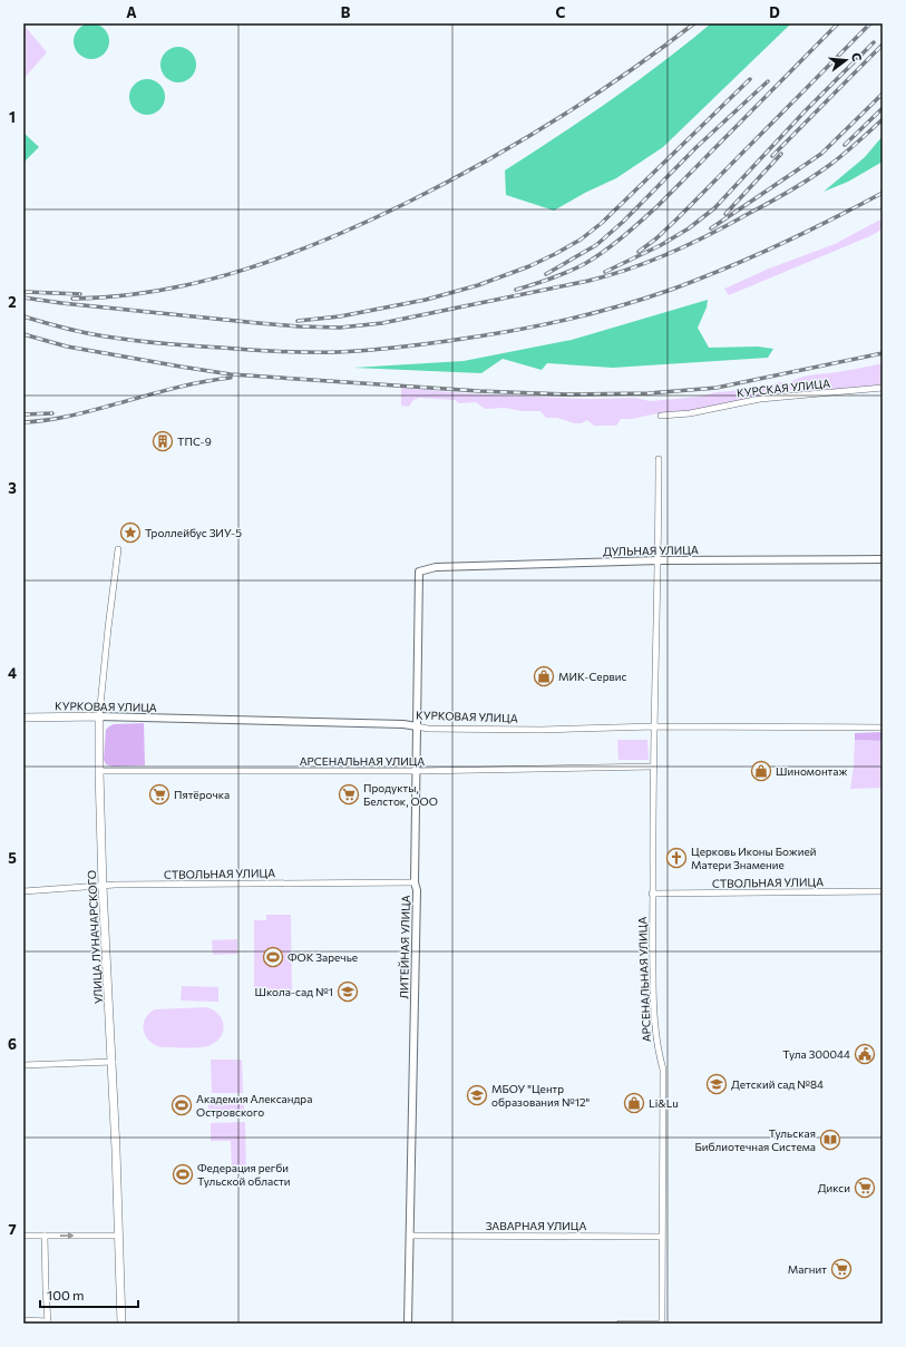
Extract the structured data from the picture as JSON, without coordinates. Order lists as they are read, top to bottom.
{
  "streets": {
    "main road": ["КУРКОВАЯ УЛИЦА", "УЛИЦА ЛУНАЧАРСКОГО"],
    "street": [
      "КУРСКАЯ УЛИЦА",
      "ДУЛЬНАЯ УЛИЦА",
      "АРСЕНАЛЬНАЯ УЛИЦА",
      "СТВОЛЬНАЯ УЛИЦА",
      "ЛИТЕЙНАЯ УЛИЦА",
      "ЗАВАРНАЯ УЛИЦА"
    ]
  },
  "crossings": [
    ["ДУЛЬНАЯ УЛИЦА", "АРСЕНАЛЬНАЯ УЛИЦА"],
    ["ДУЛЬНАЯ УЛИЦА", "ЛИТЕЙНАЯ УЛИЦА"],
    ["КУРКОВАЯ УЛИЦА", "АРСЕНАЛЬНАЯ УЛИЦА"],
    ["КУРКОВАЯ УЛИЦА", "УЛИЦА ЛУНАЧАРСКОГО"],
    ["КУРКОВАЯ УЛИЦА", "ЛИТЕЙНАЯ УЛИЦА"],
    ["АРСЕНАЛЬНАЯ УЛИЦА", "СТВОЛЬНАЯ УЛИЦА"],
    ["АРСЕНАЛЬНАЯ УЛИЦА", "УЛИЦА ЛУНАЧАРСКОГО"],
    ["АРСЕНАЛЬНАЯ УЛИЦА", "ЛИТЕЙНАЯ УЛИЦА"],
    ["АРСЕНАЛЬНАЯ УЛИЦА", "ЗАВАРНАЯ УЛИЦА"],
    ["СТВОЛЬНАЯ УЛИЦА", "УЛИЦА ЛУНАЧАРСКОГО"],
    ["СТВОЛЬНАЯ УЛИЦА", "ЛИТЕЙНАЯ УЛИЦА"],
    ["ЛИТЕЙНАЯ УЛИЦА", "ЗАВАРНАЯ УЛИЦА"]
  ],
  "places": {
    "building": ["ТПС-9"],
    "place": ["Троллейбус ЗИУ-5"],
    "shop": ["МИК-Сервис", "Шиномонтаж", "Li&Lu"],
    "supermarket": [
      "Пятёрочка",
      "Продукты, Белсток, ООО",
      "Дикси",
      "Магнит"
    ],
    "church": ["Церковь Иконы Божией Матери Знамение"],
    "sports": ["ФОК Заречье", "Академия Александра Островского", "Федерация регби Тульской области"],
    "school or university": ["Школа-сад №1", "Детский сад №84", "МБОУ \"Центр образования №12\""],
    "public building": ["Тула 300044"],
    "library": ["Тульская Библиотечная Система"]
  },
  "scale_bar": "100 m",
  "north": "right",
  "grid": {
    "columns": [
      "A",
      "B",
      "C",
      "D"
    ],
    "rows": [
      "1",
      "2",
      "3",
      "4",
      "5",
      "6",
      "7"
    ]
  }
}
